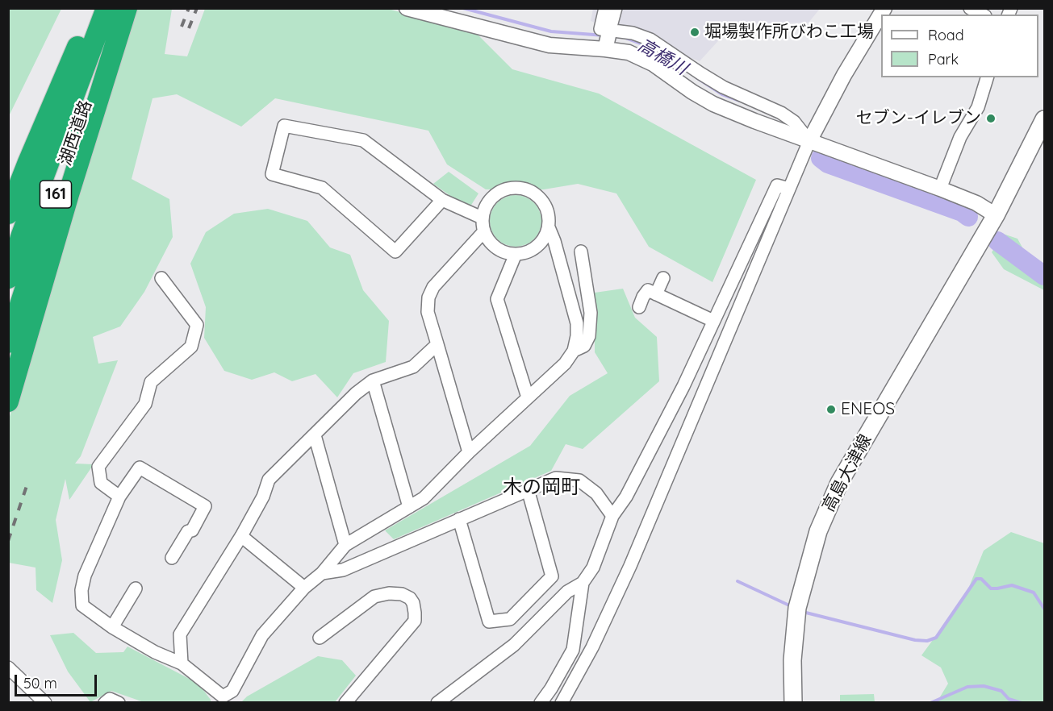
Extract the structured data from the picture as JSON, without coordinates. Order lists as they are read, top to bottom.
{
  "streets": {
    "highway": ["湖西道路", "161"],
    "main road": ["高島大津線"]
  },
  "districts": ["木の岡町"],
  "water": ["高橋川"],
  "places": ["堀場製作所びわこ工場", "セブン-イレブン", "ENEOS"],
  "legend": ["Road", "Park"],
  "scale_bar": "50 m"
}
